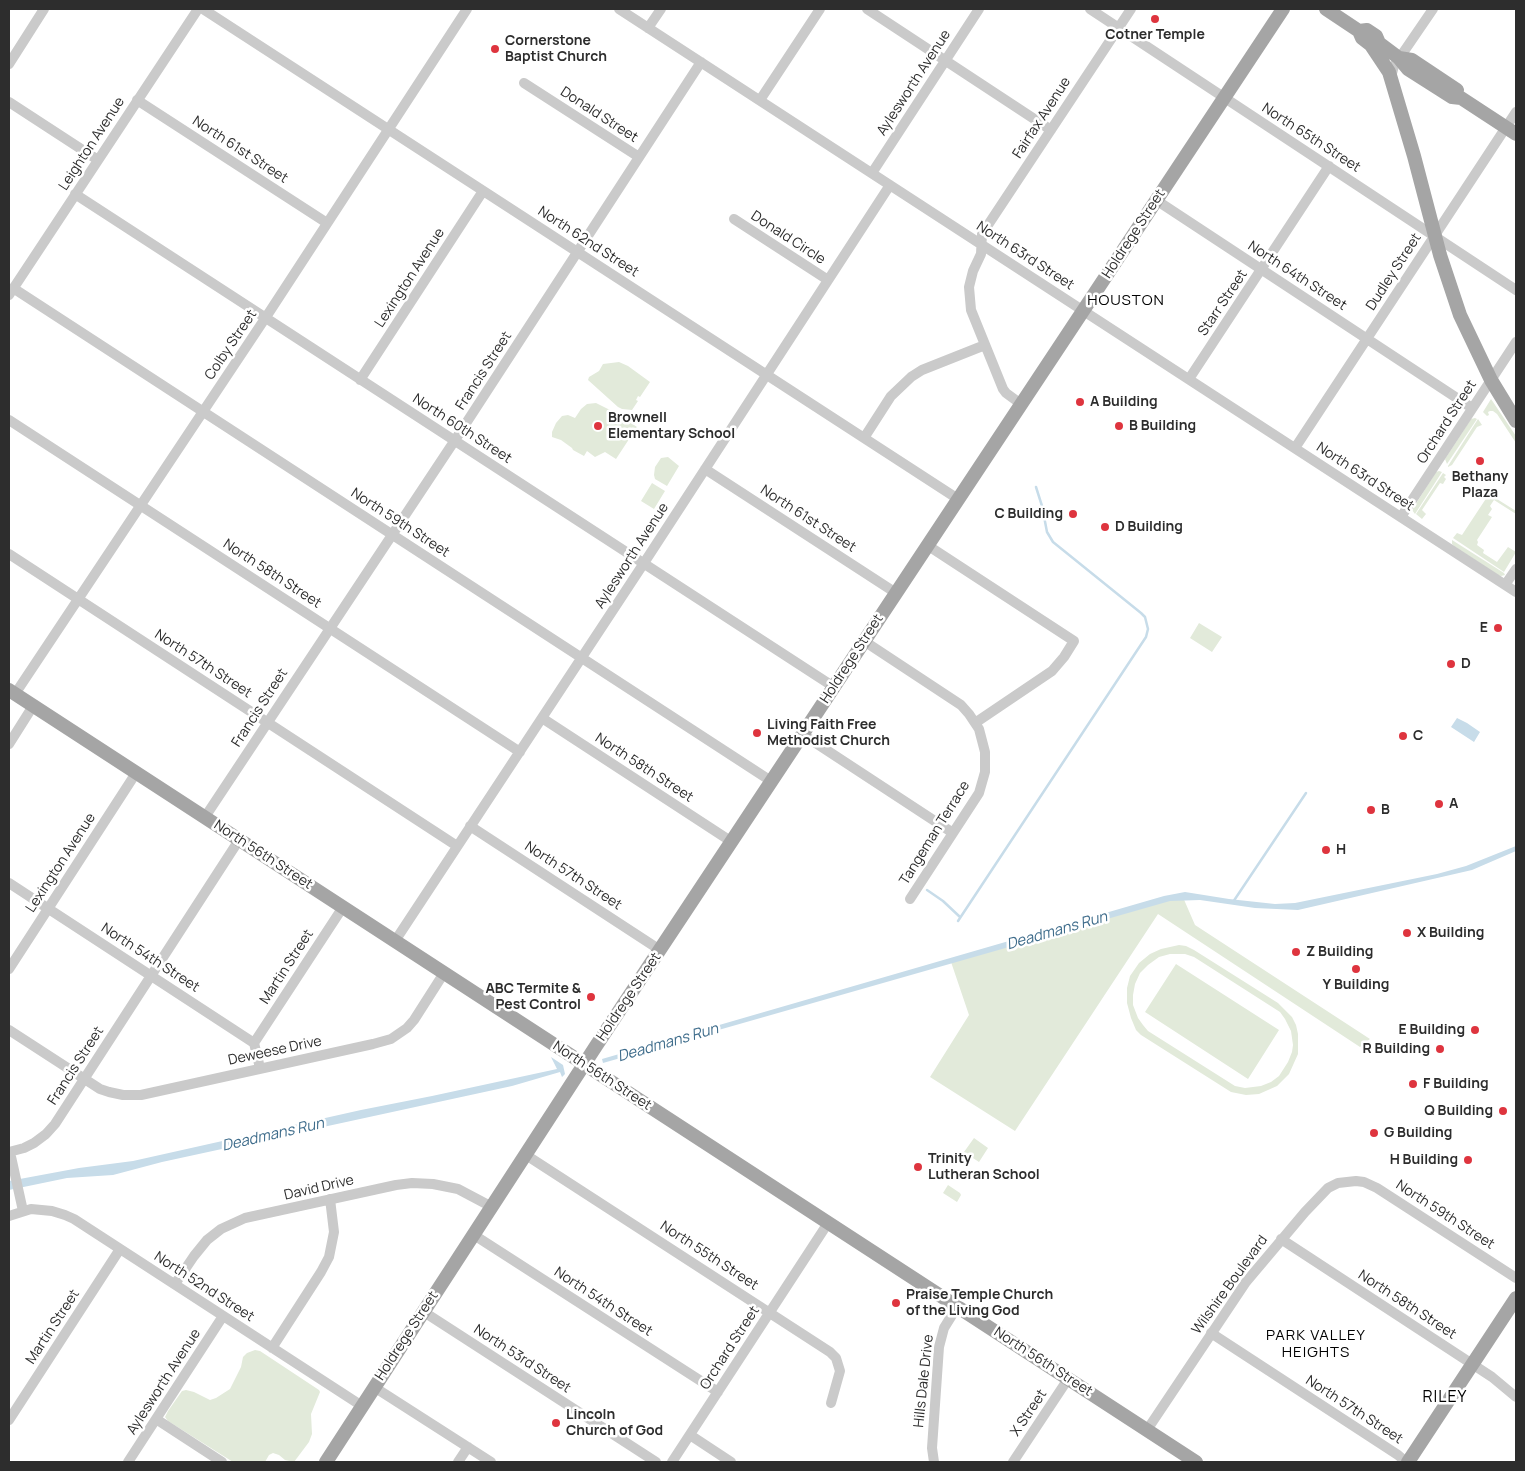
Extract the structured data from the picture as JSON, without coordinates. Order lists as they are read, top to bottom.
{
  "streets": {
    "main road": ["Holdrege Street", "North 56th Street"],
    "street": [
      "Aylesworth Avenue",
      "Donald Street",
      "Fairfax Avenue",
      "North 65th Street",
      "Leighton Avenue",
      "North 61st Street",
      "Donald Circle",
      "North 62nd Street",
      "North 63rd Street",
      "Dudley Street",
      "North 64th Street",
      "Lexington Avenue",
      "Starr Street",
      "Colby Street",
      "Francis Street",
      "Orchard Street",
      "North 60th Street",
      "North 59th Street",
      "North 58th Street",
      "North 57th Street",
      "Tangeman Terrace",
      "North 54th Street",
      "Martin Street",
      "Deweese Drive",
      "David Drive",
      "North 55th Street",
      "Wilshire Boulevard",
      "North 52nd Street",
      "North 53rd Street",
      "Hills Dale Drive",
      "X Street"
    ]
  },
  "crossings": [
    ["Aylesworth Avenue", "North 61st Street"],
    ["Aylesworth Avenue", "Donald Circle"],
    ["Aylesworth Avenue", "North 62nd Street"],
    ["Aylesworth Avenue", "North 63rd Street"],
    ["Aylesworth Avenue", "North 60th Street"],
    ["Aylesworth Avenue", "North 59th Street"],
    ["Aylesworth Avenue", "North 58th Street"],
    ["Aylesworth Avenue", "North 57th Street"],
    ["Aylesworth Avenue", "North 56th Street"],
    ["Aylesworth Avenue", "North 52nd Street"],
    ["Donald Street", "Francis Street"],
    ["Fairfax Avenue", "North 65th Street"],
    ["Fairfax Avenue", "Holdrege Street"],
    ["Fairfax Avenue", "North 63rd Street"],
    ["North 65th Street", "Holdrege Street"],
    ["North 65th Street", "Dudley Street"],
    ["North 65th Street", "Starr Street"],
    ["Leighton Avenue", "North 61st Street"],
    ["Leighton Avenue", "North 60th Street"],
    ["Leighton Avenue", "North 59th Street"],
    ["North 61st Street", "Holdrege Street"],
    ["North 61st Street", "Colby Street"],
    ["Holdrege Street", "North 62nd Street"],
    ["Holdrege Street", "North 63rd Street"],
    ["Holdrege Street", "North 64th Street"],
    ["Holdrege Street", "North 60th Street"],
    ["Holdrege Street", "North 59th Street"],
    ["Holdrege Street", "North 58th Street"],
    ["Holdrege Street", "North 57th Street"],
    ["Holdrege Street", "North 56th Street"],
    ["Holdrege Street", "North 54th Street"],
    ["Holdrege Street", "David Drive"],
    ["Holdrege Street", "North 55th Street"],
    ["Holdrege Street", "North 52nd Street"],
    ["Holdrege Street", "North 53rd Street"],
    ["North 62nd Street", "Lexington Avenue"],
    ["North 62nd Street", "Colby Street"],
    ["North 62nd Street", "Francis Street"],
    ["North 63rd Street", "Dudley Street"],
    ["North 63rd Street", "Starr Street"],
    ["North 63rd Street", "Francis Street"],
    ["North 63rd Street", "Orchard Street"],
    ["Dudley Street", "North 64th Street"],
    ["North 64th Street", "Starr Street"],
    ["North 64th Street", "Orchard Street"],
    ["Lexington Avenue", "North 60th Street"],
    ["Lexington Avenue", "North 56th Street"],
    ["Lexington Avenue", "North 54th Street"],
    ["Colby Street", "North 60th Street"],
    ["Colby Street", "North 59th Street"],
    ["Colby Street", "North 58th Street"],
    ["Colby Street", "North 57th Street"],
    ["Colby Street", "North 56th Street"],
    ["Francis Street", "North 60th Street"],
    ["Francis Street", "North 59th Street"],
    ["Francis Street", "North 58th Street"],
    ["Francis Street", "North 57th Street"],
    ["Francis Street", "North 56th Street"],
    ["Francis Street", "North 54th Street"],
    ["Francis Street", "Deweese Drive"],
    ["Francis Street", "North 52nd Street"],
    ["Orchard Street", "North 56th Street"],
    ["Orchard Street", "North 54th Street"],
    ["Orchard Street", "North 55th Street"],
    ["North 59th Street", "Wilshire Boulevard"],
    ["North 58th Street", "Wilshire Boulevard"],
    ["North 57th Street", "Wilshire Boulevard"],
    ["North 56th Street", "Martin Street"],
    ["North 56th Street", "Deweese Drive"],
    ["North 56th Street", "Wilshire Boulevard"],
    ["North 56th Street", "Hills Dale Drive"],
    ["North 56th Street", "X Street"],
    ["North 54th Street", "Martin Street"],
    ["Martin Street", "North 52nd Street"],
    ["David Drive", "North 52nd Street"]
  ],
  "districts": ["HOUSTON", "PARK VALLEY HEIGHTS", "RILEY"],
  "water": ["Deadmans Run"],
  "places": [
    "Cotner Temple",
    "Cornerstone Baptist Church",
    "A Building",
    "Brownell Elementary School",
    "B Building",
    "Bethany Plaza",
    "C Building",
    "D Building",
    "E",
    "D",
    "Living Faith Free Methodist Church",
    "C",
    "A",
    "B",
    "H",
    "X Building",
    "Z Building",
    "Y Building",
    "ABC Termite & Pest Control",
    "E Building",
    "R Building",
    "F Building",
    "Q Building",
    "G Building",
    "H Building",
    "Trinity Lutheran School",
    "Praise Temple Church of the Living God",
    "Lincoln Church of God"
  ]
}
